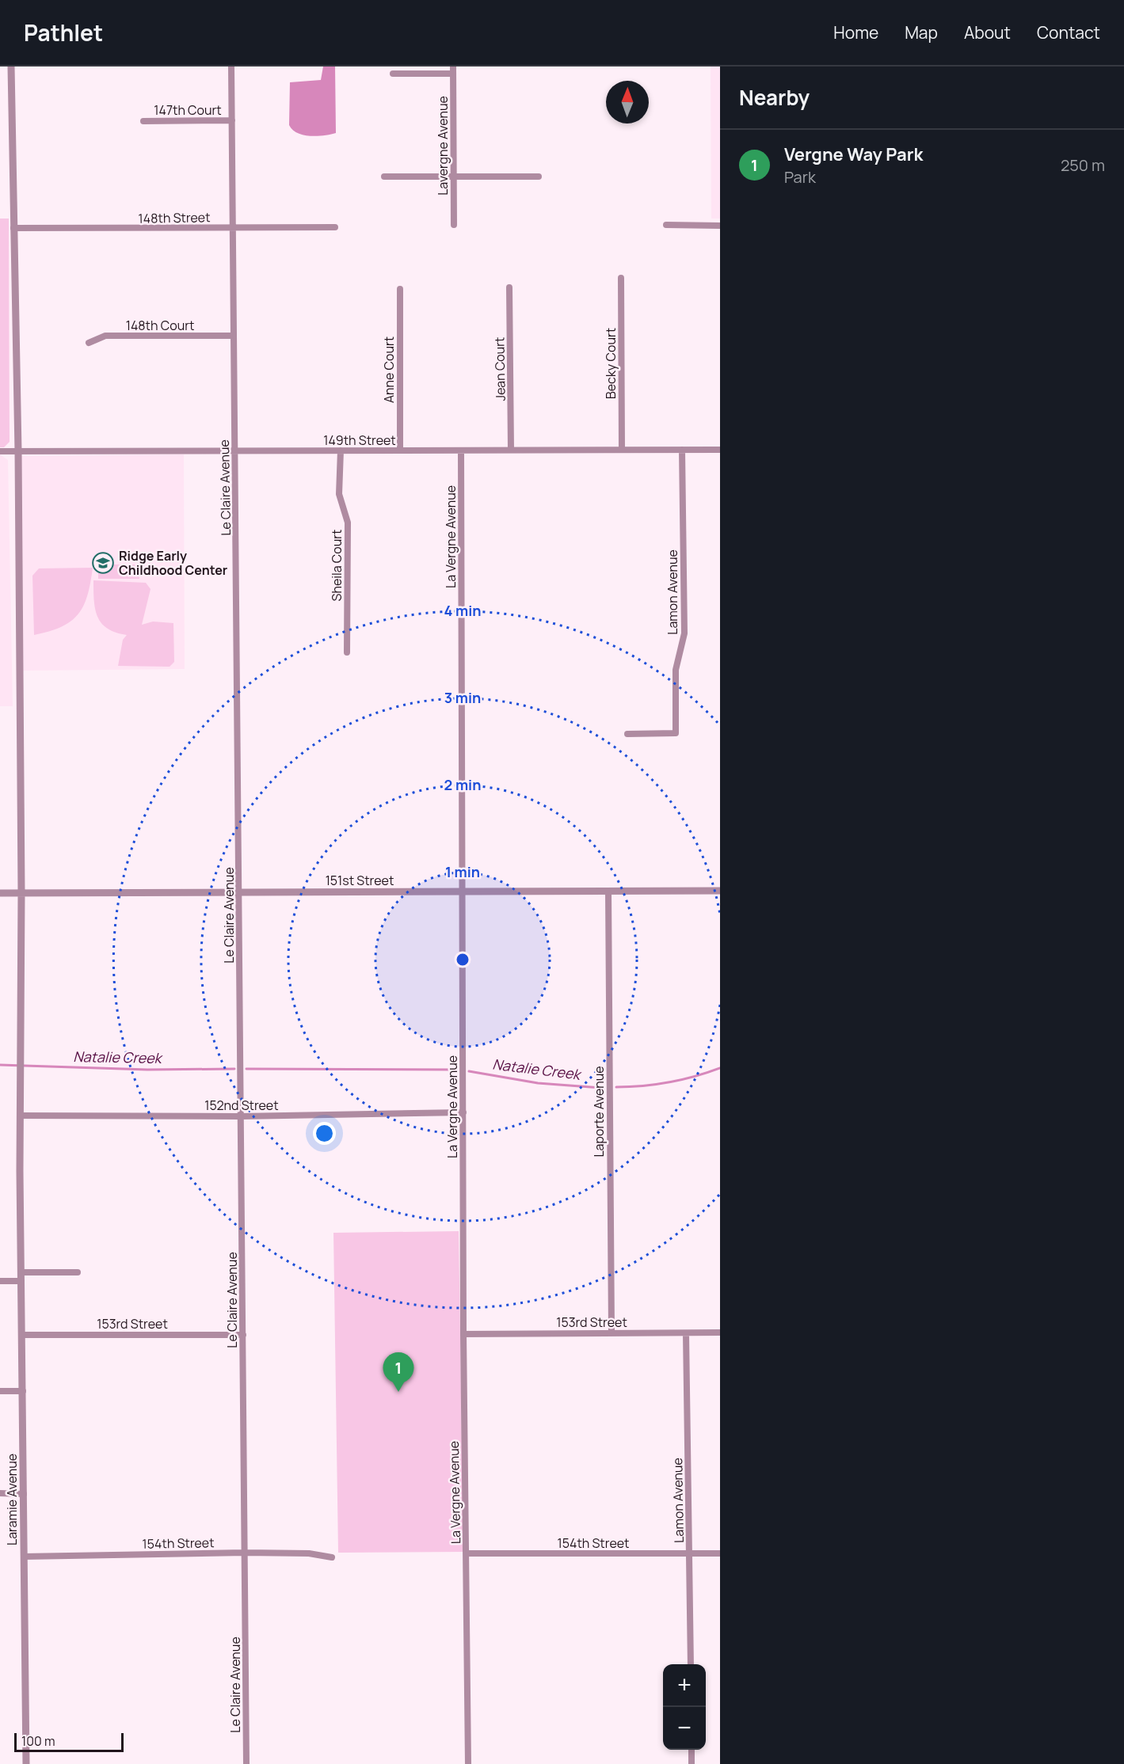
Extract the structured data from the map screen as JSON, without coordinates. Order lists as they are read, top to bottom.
{
  "streets": {
    "street": [
      "147th Court",
      "Lavergne Avenue",
      "148th Street",
      "148th Court",
      "Becky Court",
      "Jean Court",
      "Anne Court",
      "149th Street",
      "Le Claire Avenue",
      "La Vergne Avenue",
      "Sheila Court",
      "Lamon Avenue",
      "151st Street",
      "152nd Street",
      "Laporte Avenue",
      "153rd Street",
      "Laramie Avenue",
      "154th Street"
    ]
  },
  "crossings": [
    ["147th Court", "Le Claire Avenue"],
    ["148th Street", "Le Claire Avenue"],
    ["148th Street", "Laramie Avenue"],
    ["148th Court", "Le Claire Avenue"],
    ["Becky Court", "149th Street"],
    ["Jean Court", "149th Street"],
    ["Anne Court", "149th Street"],
    ["149th Street", "Le Claire Avenue"],
    ["149th Street", "La Vergne Avenue"],
    ["149th Street", "Sheila Court"],
    ["149th Street", "Lamon Avenue"],
    ["149th Street", "Laramie Avenue"],
    ["Le Claire Avenue", "151st Street"],
    ["Le Claire Avenue", "152nd Street"],
    ["Le Claire Avenue", "153rd Street"],
    ["Le Claire Avenue", "154th Street"],
    ["La Vergne Avenue", "151st Street"],
    ["La Vergne Avenue", "152nd Street"],
    ["La Vergne Avenue", "153rd Street"],
    ["La Vergne Avenue", "154th Street"],
    ["Lamon Avenue", "153rd Street"],
    ["Lamon Avenue", "154th Street"],
    ["151st Street", "Laporte Avenue"],
    ["151st Street", "Laramie Avenue"],
    ["152nd Street", "Laramie Avenue"],
    ["Laporte Avenue", "153rd Street"],
    ["153rd Street", "Laramie Avenue"],
    ["Laramie Avenue", "154th Street"]
  ],
  "water": ["Natalie Creek"],
  "places": {
    "school or university": ["Ridge Early Childhood Center"]
  },
  "scale_bar": "100 m",
  "north": "top",
  "page": {
    "header": "Pathlet",
    "nav": [
      "Home",
      "Map",
      "About",
      "Contact"
    ],
    "heading": "Nearby",
    "list": [
      {
        "mark": "1",
        "name": "Vergne Way Park",
        "note": "Park",
        "value": "250 m"
      }
    ],
    "pins": "1",
    "map_buttons": ["+", "−"],
    "scale": "100 m"
  },
  "rings": [
    "4 min",
    "3 min",
    "2 min",
    "1 min"
  ]
}
